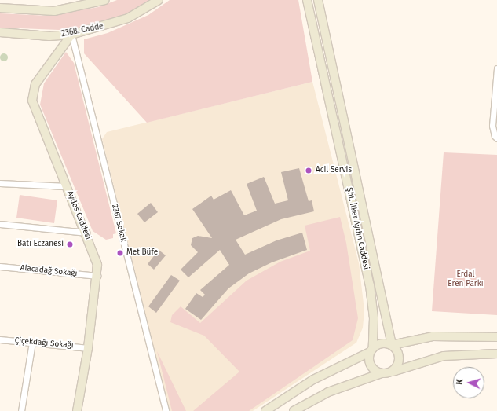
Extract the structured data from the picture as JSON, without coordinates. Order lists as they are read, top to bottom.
{
  "streets": {
    "main road": ["2368. Cadde", "Aydos Caddesi", "Şht. İlker Aydın Caddesi"],
    "street": ["2367 Sokak", "Alacadağ Sokağı", "Çiçekdağı Sokağı"]
  },
  "crossings": [
    ["2368. Cadde", "Aydos Caddesi"],
    ["2368. Cadde", "2367 Sokak"],
    ["Aydos Caddesi", "2367 Sokak"],
    ["Aydos Caddesi", "Alacadağ Sokağı"],
    ["Aydos Caddesi", "Çiçekdağı Sokağı"]
  ],
  "parks": ["Erdal Eren Parkı"],
  "places": ["Acil Servis", "Batı Eczanesi", "Met Büfe"],
  "north": "left"
}
